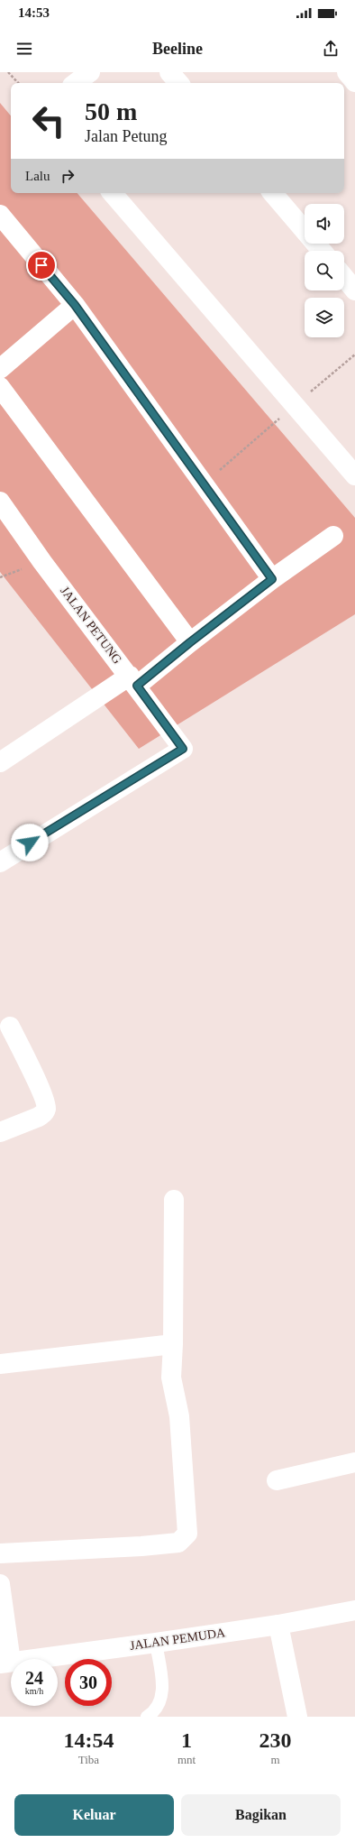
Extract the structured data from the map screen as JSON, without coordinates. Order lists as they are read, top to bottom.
{
  "streets": {
    "street": ["JALAN PETUNG", "JALAN PEMUDA"]
  },
  "page": {
    "status": "14:53",
    "header": "Beeline",
    "turn": ["50 m", "Jalan Petung"],
    "then": "Lalu",
    "speed": "24 km/h",
    "limit": "30",
    "eta": [
      "14:54",
      "Tiba",
      "1",
      "mnt",
      "230",
      "m"
    ],
    "buttons": ["Keluar", "Bagikan"]
  }
}
